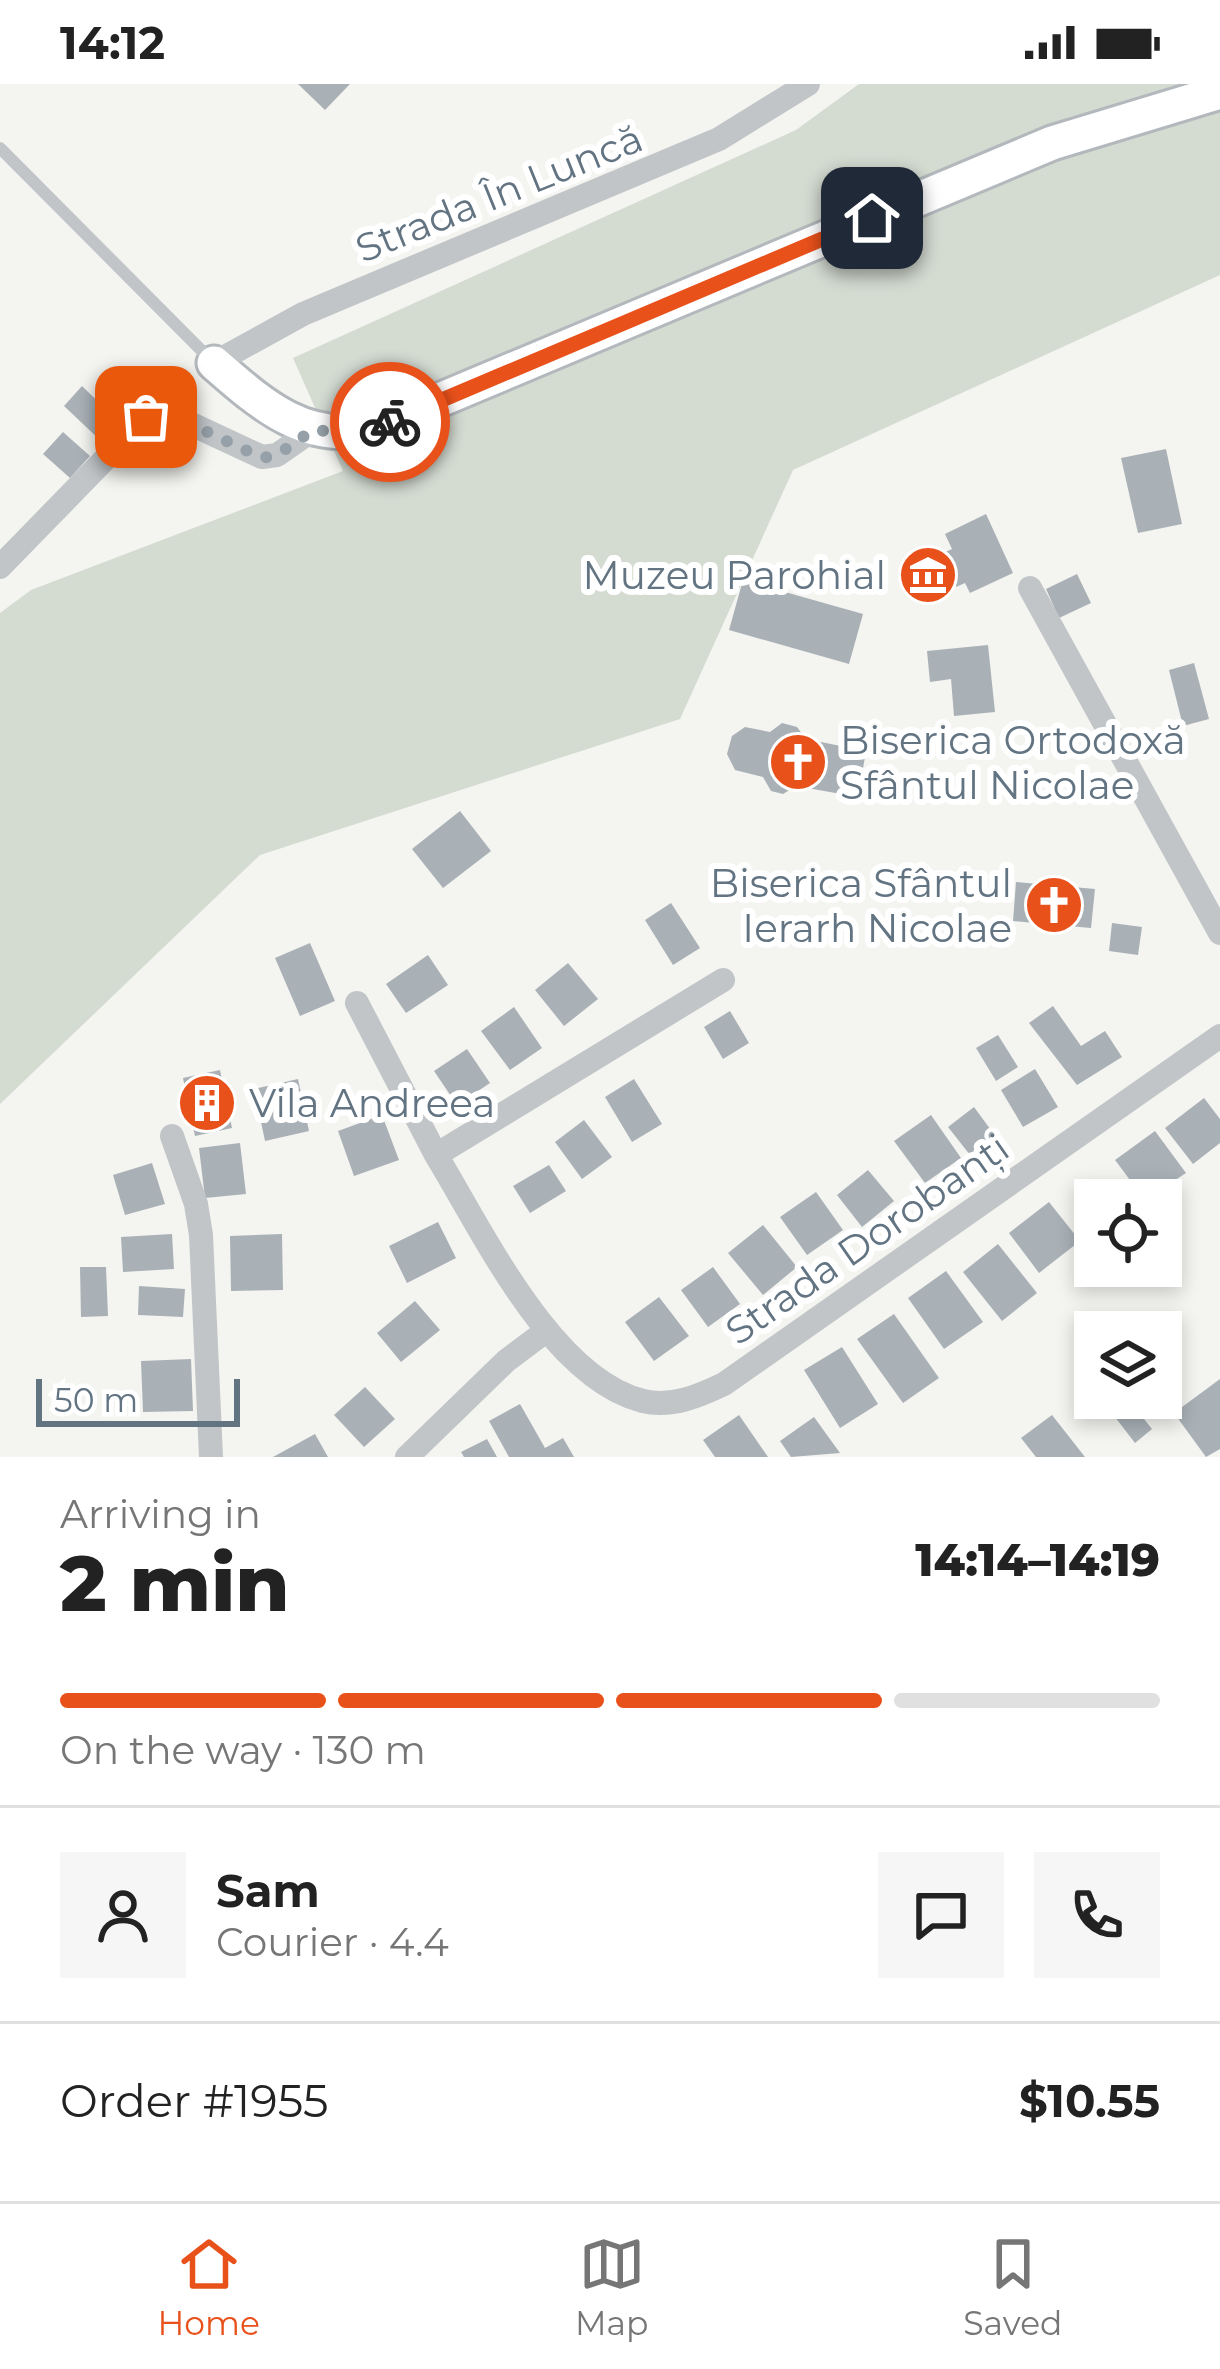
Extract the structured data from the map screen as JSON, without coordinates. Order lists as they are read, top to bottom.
{
  "streets": {
    "street": ["Strada În Luncă", "Strada Dorobanți"]
  },
  "places": {
    "museum": ["Muzeu Parohial"],
    "church": ["Biserica Ortodoxă Sfântul Nicolae", "Biserica Sfântul Ierarh Nicolae"],
    "building": ["Vila Andreea"]
  },
  "scale_bar": "50 m",
  "page": {
    "status": "14:12",
    "scale": "50 m",
    "heading": ["2 min", "Arriving in", "14:14–14:19"],
    "panel": [
      "Sam",
      "Courier · 4.4",
      "Order #1955",
      "$10.55"
    ],
    "bar": "On the way · 130 m",
    "tabs": ["Home", "Map", "Saved"]
  }
}
